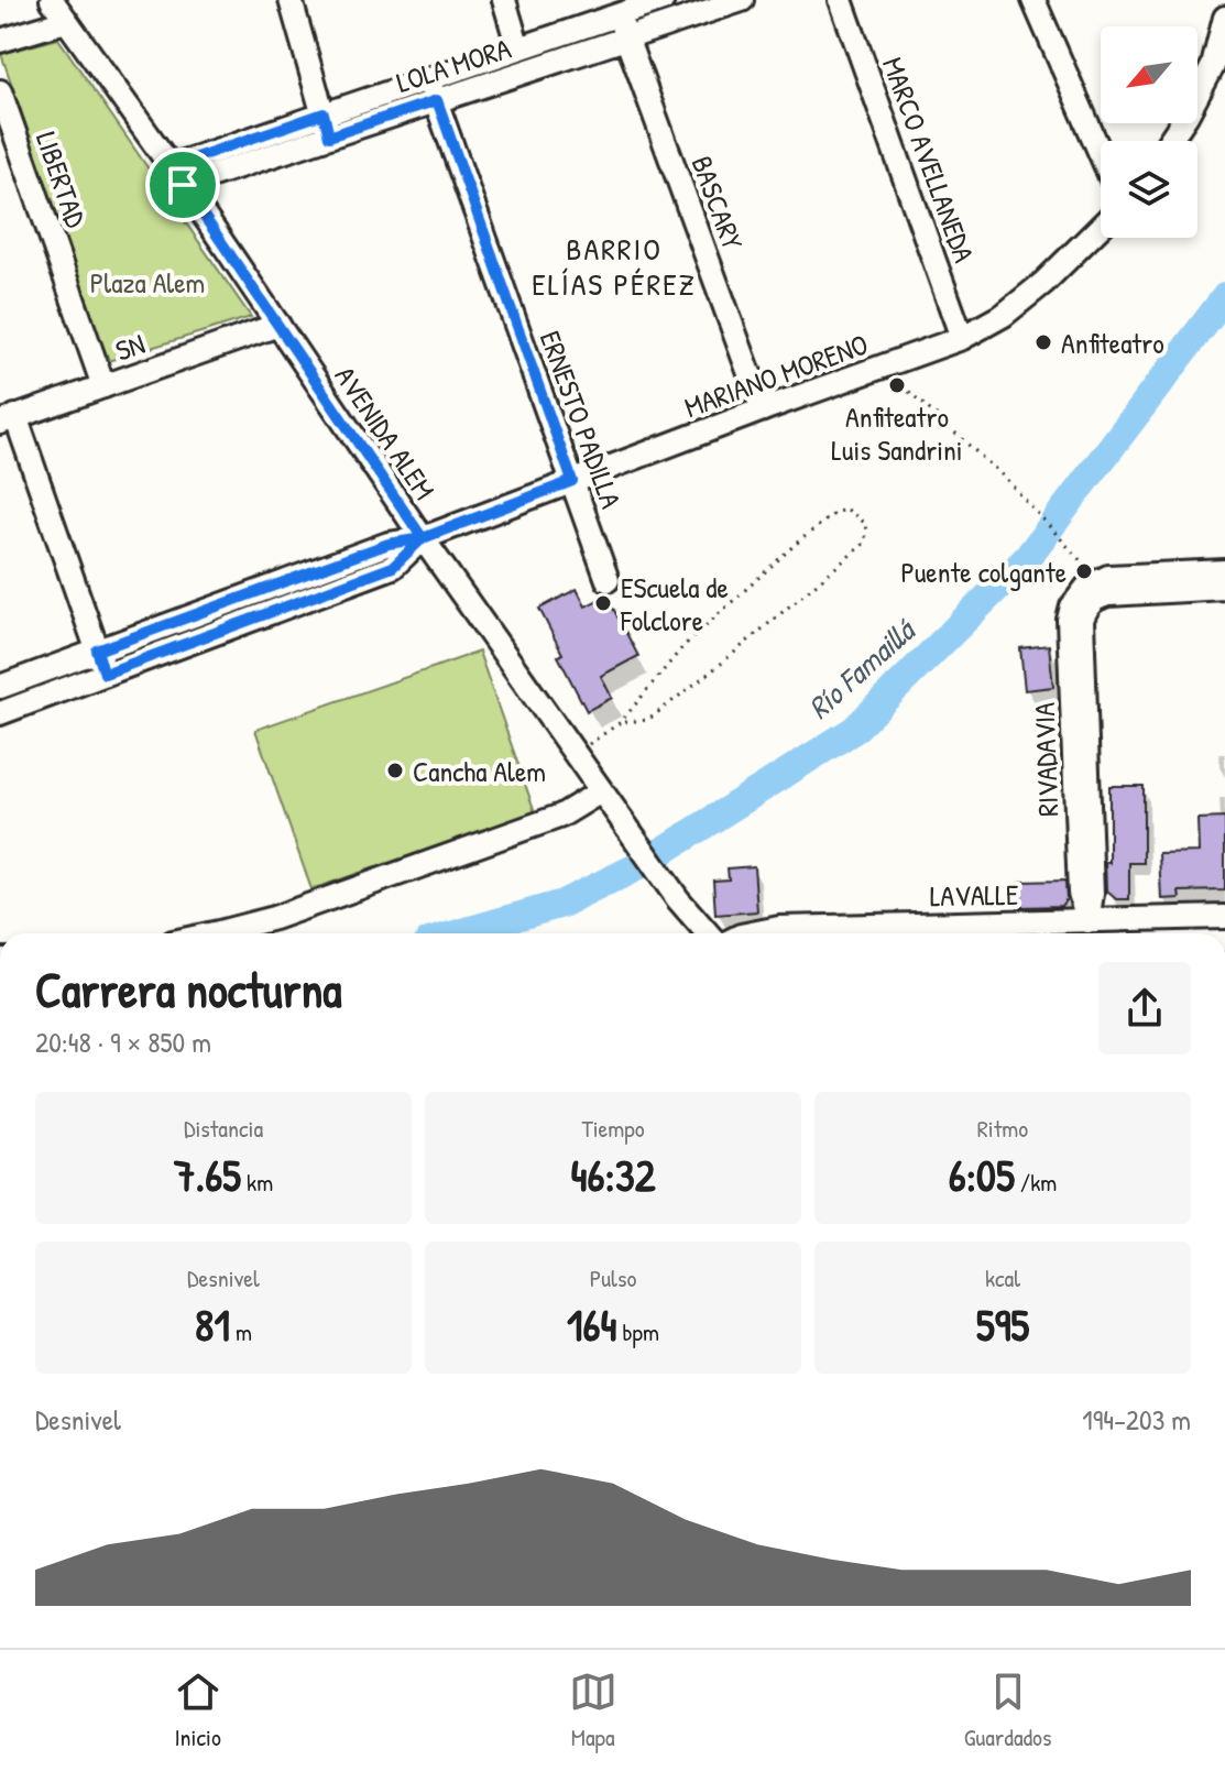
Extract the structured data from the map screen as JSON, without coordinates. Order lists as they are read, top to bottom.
{
  "streets": {
    "street": [
      "LOLA MORA",
      "MARCO AVELLANEDA",
      "LIBERTAD",
      "BASCARY",
      "SN",
      "MARIANO MORENO",
      "ERNESTO PADILLA",
      "AVENIDA ALEM",
      "RIVADAVIA",
      "LAVALLE"
    ]
  },
  "crossings": [
    ["LOLA MORA", "BASCARY"],
    ["LOLA MORA", "ERNESTO PADILLA"],
    ["LOLA MORA", "AVENIDA ALEM"],
    ["MARCO AVELLANEDA", "MARIANO MORENO"],
    ["LIBERTAD", "SN"],
    ["BASCARY", "MARIANO MORENO"],
    ["SN", "AVENIDA ALEM"],
    ["MARIANO MORENO", "ERNESTO PADILLA"],
    ["MARIANO MORENO", "AVENIDA ALEM"],
    ["RIVADAVIA", "LAVALLE"]
  ],
  "districts": ["BARRIO ELÍAS PÉREZ"],
  "water": ["Río Famaillá"],
  "parks": ["Plaza Alem"],
  "places": [
    "Anfiteatro",
    "Anfiteatro Luis Sandrini",
    "Puente colgante",
    "EScuela de Folclore",
    "Cancha Alem"
  ],
  "north": "bottom left",
  "page": {
    "heading": ["Carrera nocturna", "20:48 · 9 × 850 m"],
    "stats": [
      ["Distancia", "7.65 km"],
      ["Tiempo", "46:32"],
      ["Ritmo", "6:05 /km"],
      ["Desnivel", "81 m"],
      ["Pulso", "164 bpm"],
      ["kcal", "595"]
    ],
    "chart": ["Desnivel", "194–203 m"],
    "tabs": ["Inicio", "Mapa", "Guardados"]
  }
}
